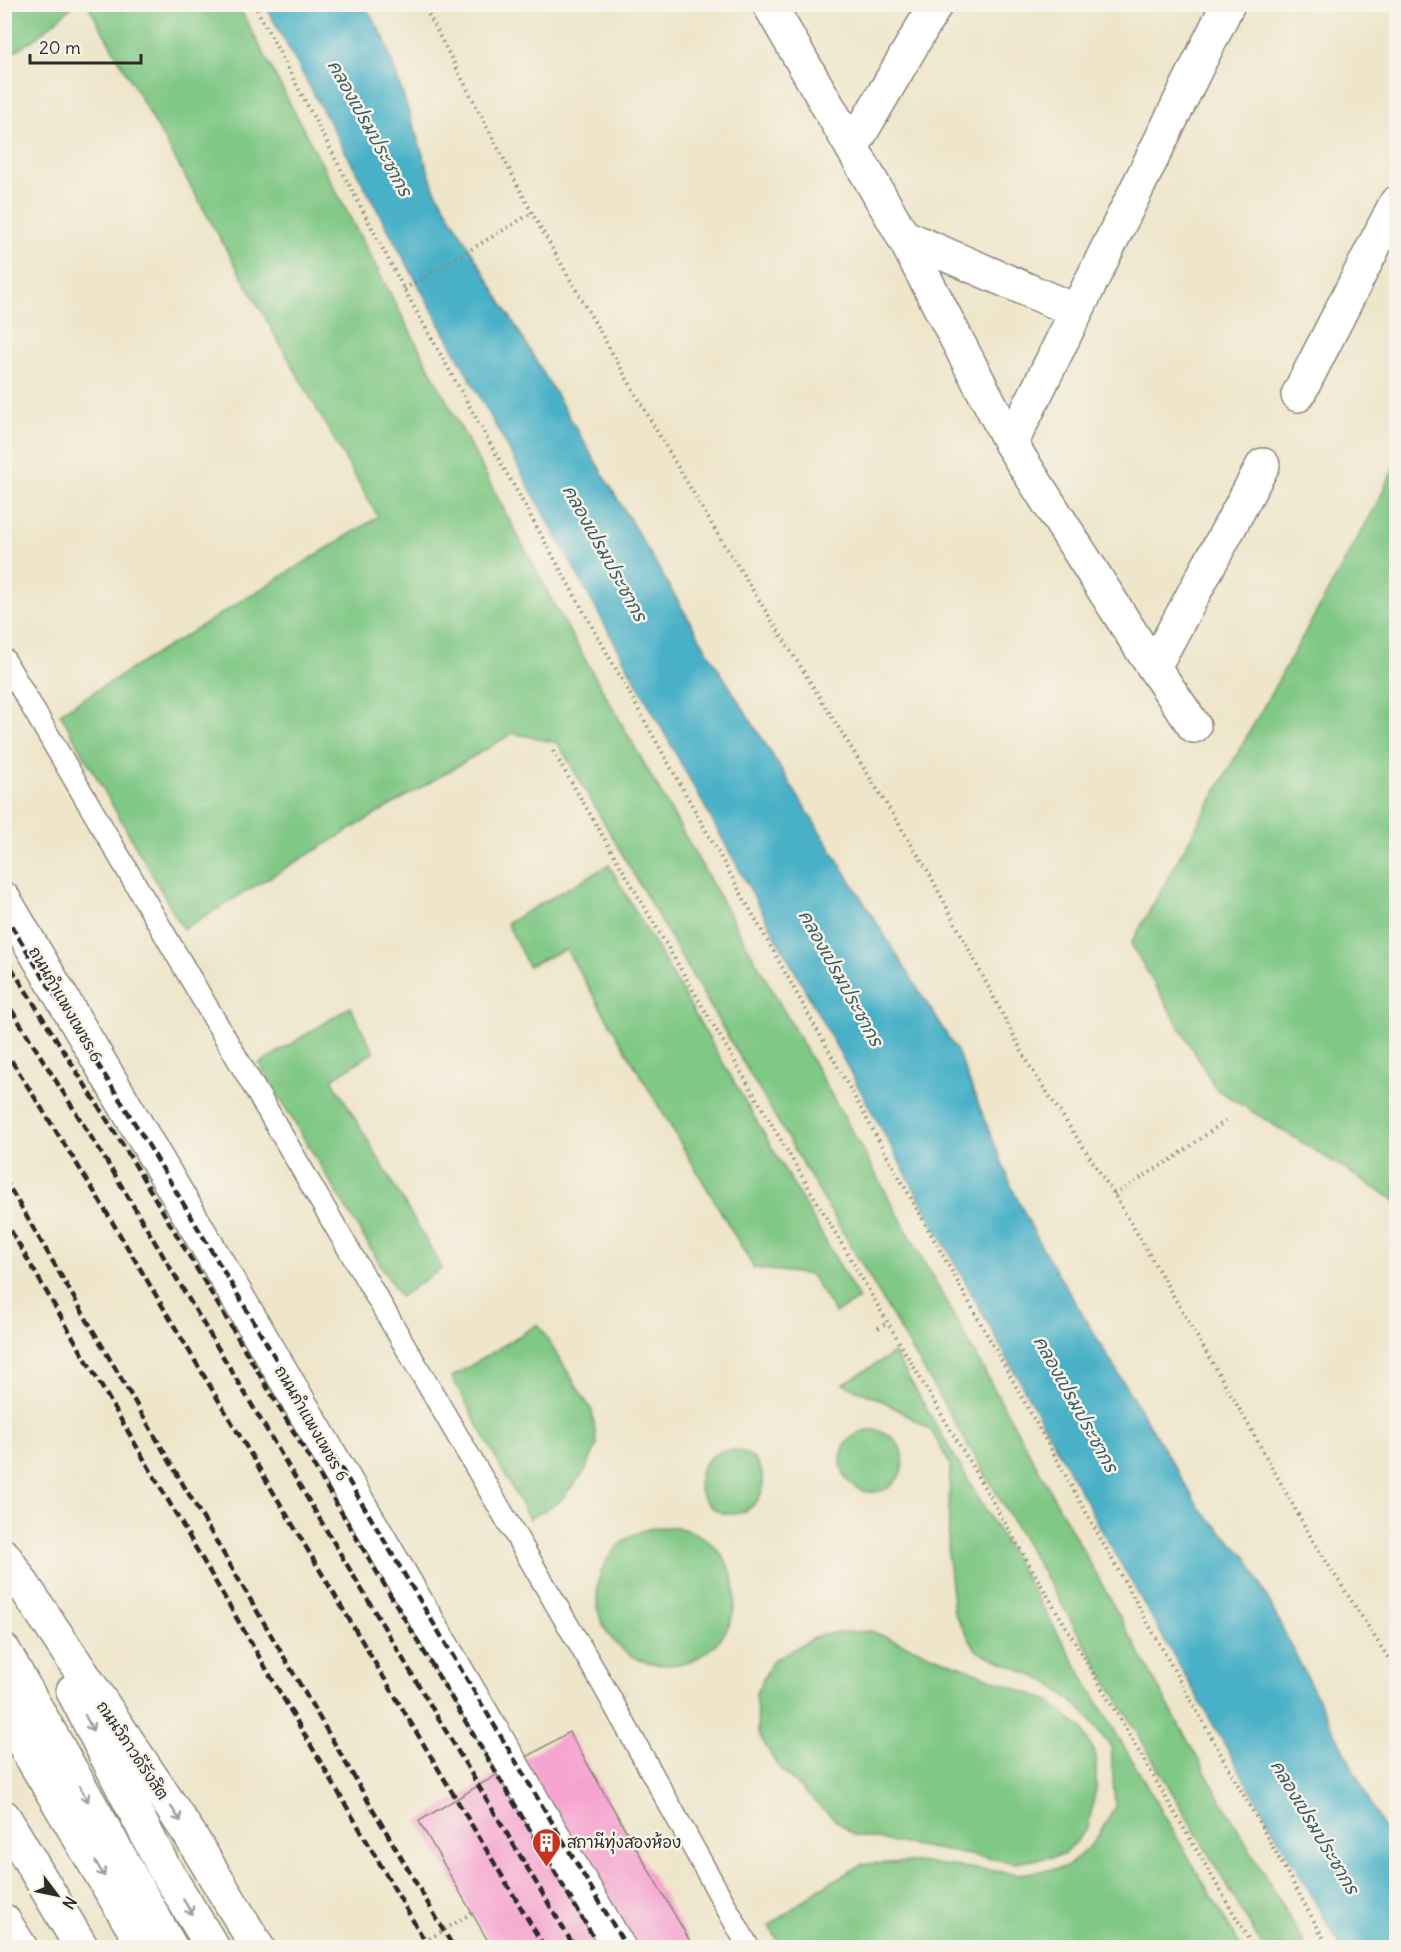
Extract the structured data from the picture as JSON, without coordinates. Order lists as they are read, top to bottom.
{
  "streets": {
    "main road": ["ถนนกำแพงเพชร 6", "ถนนวิภาวดีรังสิต"]
  },
  "water": ["คลองเปรมประชากร"],
  "places": {
    "building": ["สถานีทุ่งสองห้อง"]
  },
  "scale_bar": "20 m",
  "north": "bottom right"
}
